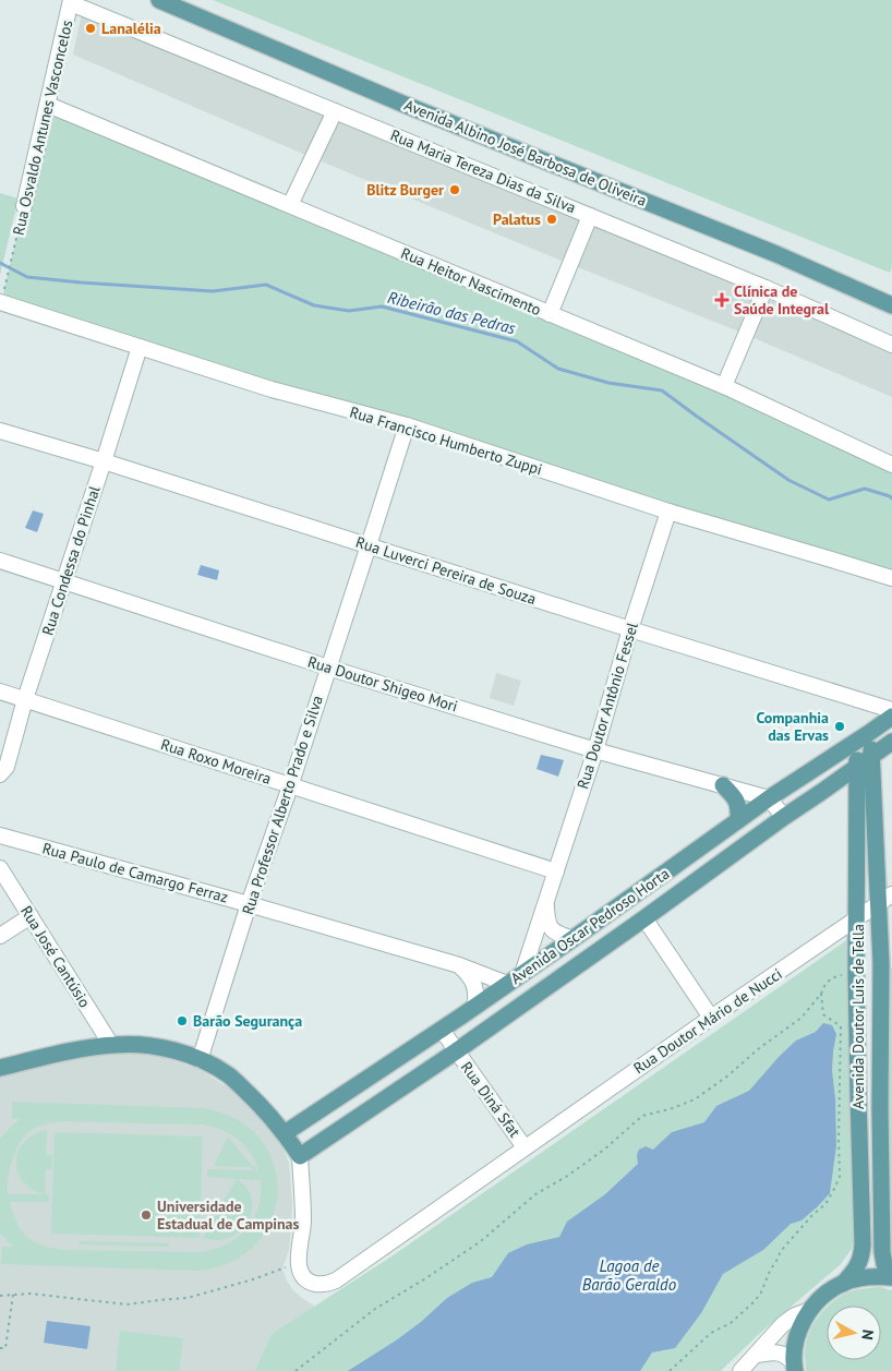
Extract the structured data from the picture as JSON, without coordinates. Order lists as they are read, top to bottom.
{
  "streets": {
    "main road": ["Avenida Albino José Barbosa de Oliveira", "Avenida Oscar Pedroso Horta", "Avenida Doutor Luis de Tella"],
    "street": [
      "Rua Osvaldo Antunes Vasconcelos",
      "Rua Maria Tereza Dias da Silva",
      "Rua Heitor Nascimento",
      "Rua Francisco Humberto Zuppi",
      "Rua Condessa do Pinhal",
      "Rua Luverci Pereira de Souza",
      "Rua Doutor Shigeo Mori",
      "Rua Doutor Antônio Fessel",
      "Rua Roxo Moreira",
      "Rua Professor Alberto Prado e Silva",
      "Rua Paulo de Camargo Ferraz",
      "Rua José Cantúsio",
      "Rua Doutor Mário de Nucci",
      "Rua Diná Sfat"
    ]
  },
  "crossings": [
    ["Rua Osvaldo Antunes Vasconcelos", "Rua Maria Tereza Dias da Silva"],
    ["Rua Osvaldo Antunes Vasconcelos", "Rua Heitor Nascimento"],
    ["Rua Francisco Humberto Zuppi", "Rua Condessa do Pinhal"],
    ["Rua Francisco Humberto Zuppi", "Rua Doutor Antônio Fessel"],
    ["Rua Francisco Humberto Zuppi", "Rua Professor Alberto Prado e Silva"],
    ["Rua Condessa do Pinhal", "Rua Luverci Pereira de Souza"],
    ["Rua Condessa do Pinhal", "Rua Doutor Shigeo Mori"],
    ["Rua Condessa do Pinhal", "Rua Roxo Moreira"],
    ["Rua Luverci Pereira de Souza", "Rua Doutor Antônio Fessel"],
    ["Rua Luverci Pereira de Souza", "Rua Professor Alberto Prado e Silva"],
    ["Rua Doutor Shigeo Mori", "Rua Doutor Antônio Fessel"],
    ["Rua Doutor Shigeo Mori", "Rua Professor Alberto Prado e Silva"],
    ["Rua Doutor Shigeo Mori", "Avenida Oscar Pedroso Horta"],
    ["Rua Doutor Antônio Fessel", "Rua Roxo Moreira"],
    ["Rua Doutor Antônio Fessel", "Avenida Oscar Pedroso Horta"],
    ["Rua Roxo Moreira", "Rua Professor Alberto Prado e Silva"],
    ["Rua Professor Alberto Prado e Silva", "Rua Paulo de Camargo Ferraz"],
    ["Rua Paulo de Camargo Ferraz", "Avenida Oscar Pedroso Horta"],
    ["Avenida Oscar Pedroso Horta", "Avenida Doutor Luis de Tella"],
    ["Avenida Oscar Pedroso Horta", "Rua Diná Sfat"],
    ["Avenida Doutor Luis de Tella", "Rua Doutor Mário de Nucci"],
    ["Rua Doutor Mário de Nucci", "Rua Diná Sfat"]
  ],
  "water": ["Ribeirão das Pedras", "Lagoa de Barão Geraldo"],
  "places": {
    "other": [
      "Lanalélia",
      "Blitz Burger",
      "Palatus",
      "Companhia das Ervas",
      "Barão Segurança",
      "Universidade Estadual de Campinas"
    ],
    "health": ["Clínica de Saúde Integral"]
  },
  "north": "right"
}
